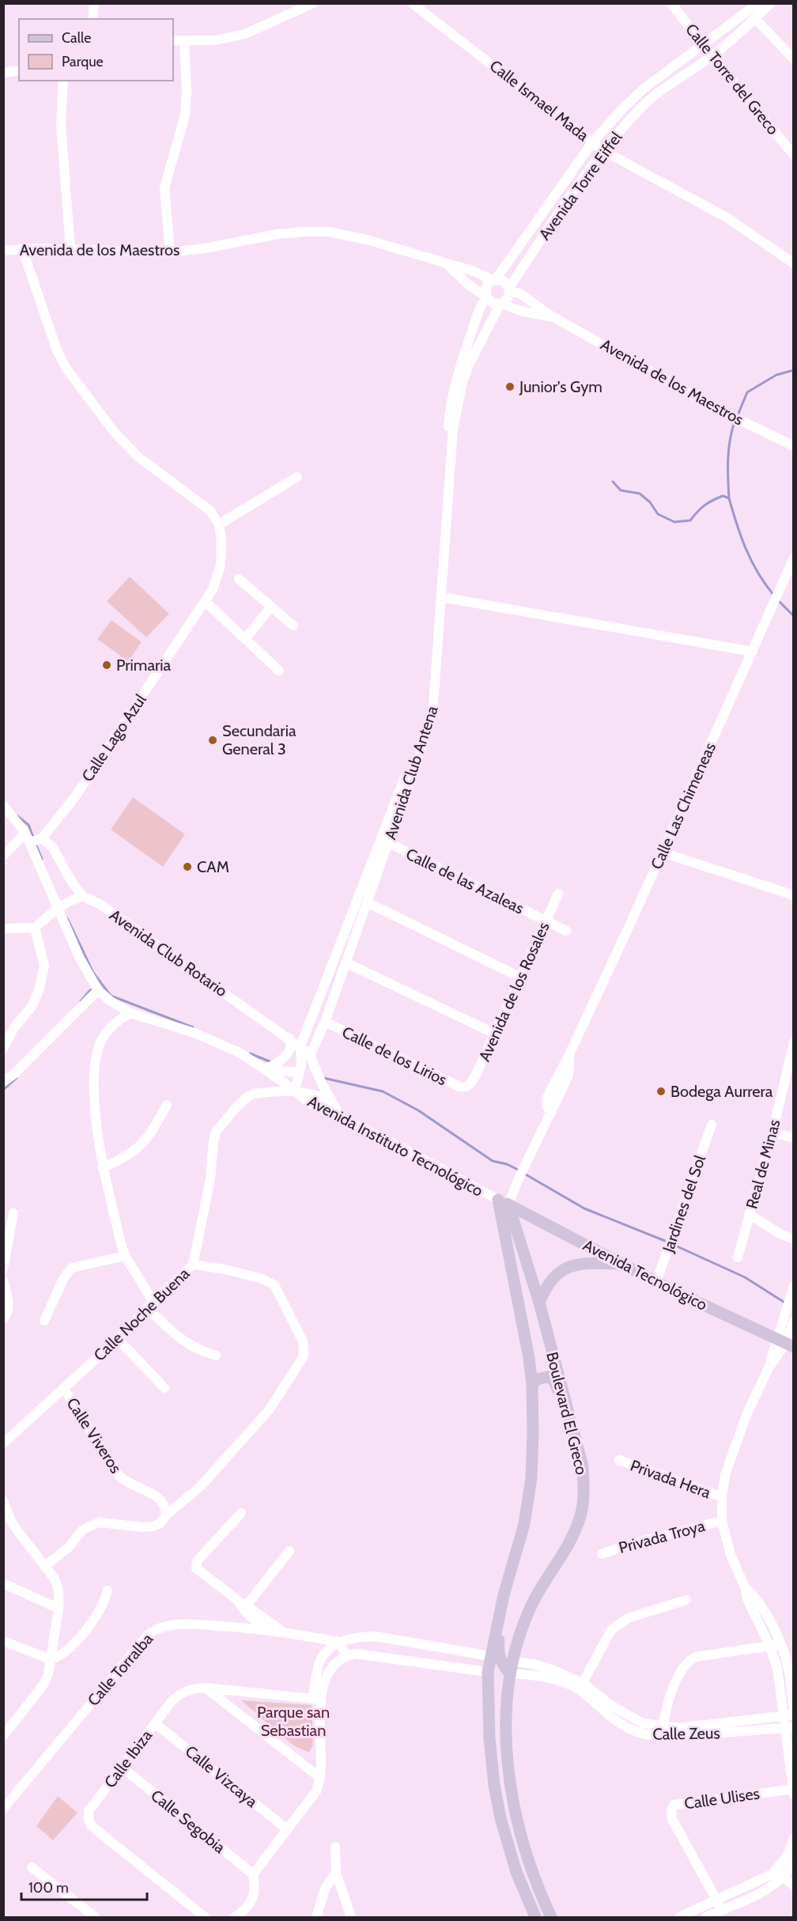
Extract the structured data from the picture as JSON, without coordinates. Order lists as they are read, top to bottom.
{
  "streets": {
    "main road": ["Avenida Tecnológico", "Boulevard El Greco"],
    "street": [
      "Calle Torre del Greco",
      "Calle Ismael Mada",
      "Avenida Torre Eiffel",
      "Avenida de los Maestros",
      "Calle Lago Azul",
      "Avenida Club Antena",
      "Calle Las Chimeneas",
      "Calle de las Azaleas",
      "Avenida Club Rotario",
      "Avenida de los Rosales",
      "Calle de los Lirios",
      "Avenida Instituto Tecnológico",
      "Real de Minas",
      "Jardines del Sol",
      "Calle Noche Buena",
      "Calle Viveros",
      "Privada Hera",
      "Privada Troya",
      "Calle Torralba",
      "Calle Zeus",
      "Calle Ibiza",
      "Calle Vizcaya",
      "Calle Ulises",
      "Calle Segobia"
    ]
  },
  "crossings": [
    ["Calle Torre del Greco", "Avenida Torre Eiffel"],
    ["Calle Ismael Mada", "Avenida Torre Eiffel"],
    ["Avenida Torre Eiffel", "Avenida de los Maestros"],
    ["Avenida Torre Eiffel", "Avenida Club Antena"],
    ["Avenida de los Maestros", "Avenida Club Antena"],
    ["Calle Lago Azul", "Avenida Club Rotario"],
    ["Avenida Club Antena", "Calle de las Azaleas"],
    ["Avenida Club Antena", "Avenida Club Rotario"],
    ["Avenida Club Antena", "Calle de los Lirios"],
    ["Avenida Club Antena", "Avenida Instituto Tecnológico"],
    ["Avenida Club Antena", "Calle Noche Buena"],
    ["Calle Las Chimeneas", "Avenida Instituto Tecnológico"],
    ["Calle Las Chimeneas", "Avenida Tecnológico"],
    ["Calle Las Chimeneas", "Boulevard El Greco"],
    ["Calle de las Azaleas", "Avenida de los Rosales"],
    ["Avenida de los Rosales", "Calle de los Lirios"],
    ["Avenida Instituto Tecnológico", "Avenida Tecnológico"],
    ["Avenida Instituto Tecnológico", "Calle Noche Buena"],
    ["Avenida Instituto Tecnológico", "Boulevard El Greco"],
    ["Jardines del Sol", "Avenida Tecnológico"],
    ["Avenida Tecnológico", "Boulevard El Greco"],
    ["Calle Noche Buena", "Calle Viveros"],
    ["Boulevard El Greco", "Calle Torralba"],
    ["Boulevard El Greco", "Calle Zeus"],
    ["Calle Ibiza", "Calle Vizcaya"],
    ["Calle Ibiza", "Calle Segobia"]
  ],
  "parks": ["Parque san Sebastian"],
  "places": [
    "Junior's Gym",
    "Primaria",
    "Secundaria General 3",
    "CAM",
    "Bodega Aurrera"
  ],
  "legend": ["Calle", "Parque"],
  "scale_bar": "100 m"
}
